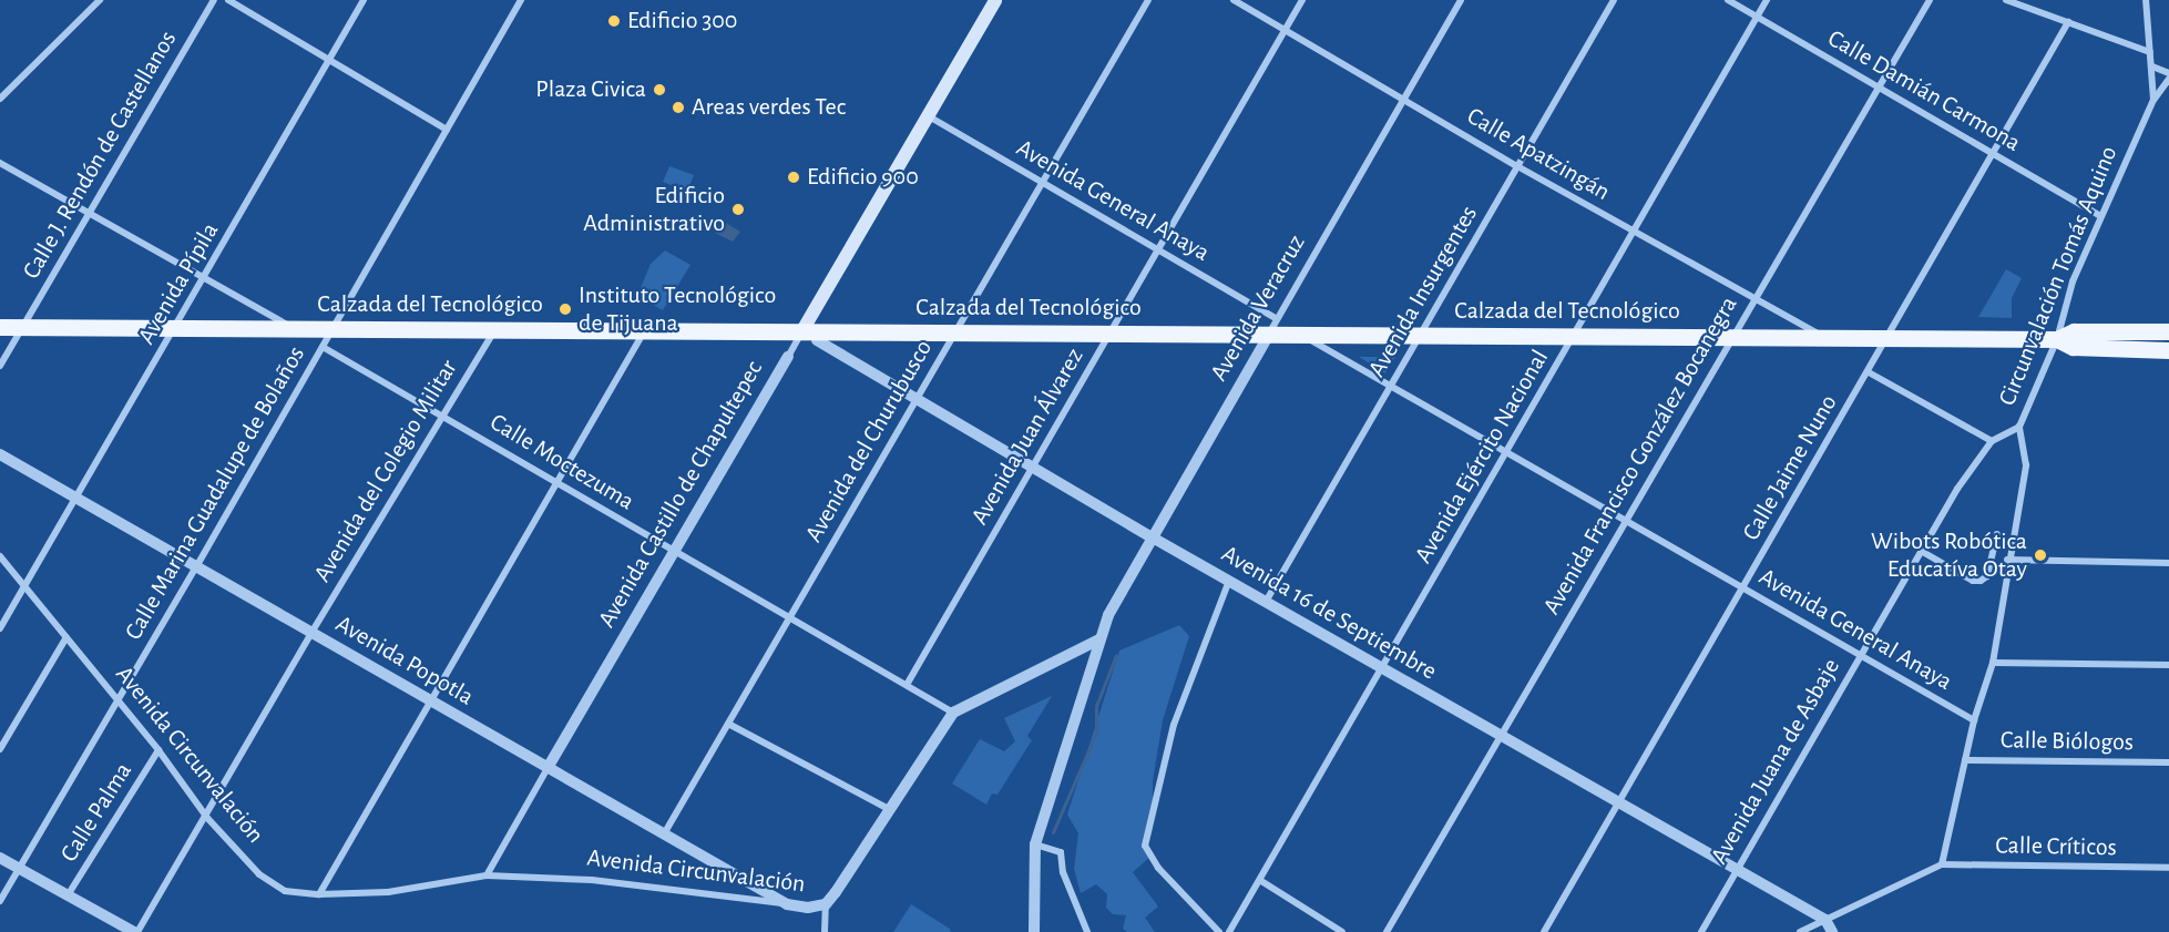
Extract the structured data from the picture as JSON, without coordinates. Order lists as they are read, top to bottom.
{
  "streets": {
    "main road": ["Calzada del Tecnológico", "Avenida Castillo de Chapultepec"],
    "street": [
      "Calle Damián Carmona",
      "Calle Apatzingán",
      "Calle J. Rendón de Castellanos",
      "Avenida General Anaya",
      "Circunvalación Tomás Aquino",
      "Avenida Pípila",
      "Avenida Insurgentes",
      "Avenida Veracruz",
      "Avenida Juan Álvarez",
      "Avenida del Churubusco",
      "Avenida Francisco González Bocanegra",
      "Avenida Ejército Nacional",
      "Calle Moctezuma",
      "Calle Jaime Nuno",
      "Avenida del Colegio Militar",
      "Calle Marina Guadalupe de Bolaños",
      "Avenida 16 de Septiembre",
      "Avenida Popotla",
      "Calle Biólogos",
      "Avenida Circunvalación",
      "Avenida Juana de Asbaje",
      "Calle Palma",
      "Calle Críticos"
    ]
  },
  "crossings": [
    ["Calle Damián Carmona", "Circunvalación Tomás Aquino"],
    ["Calle Damián Carmona", "Avenida Francisco González Bocanegra"],
    ["Calle Damián Carmona", "Avenida Ejército Nacional"],
    ["Calle Damián Carmona", "Calle Jaime Nuno"],
    ["Calle Apatzingán", "Avenida Insurgentes"],
    ["Calle Apatzingán", "Calzada del Tecnológico"],
    ["Calle Apatzingán", "Avenida Veracruz"],
    ["Calle Apatzingán", "Avenida Juan Álvarez"],
    ["Calle Apatzingán", "Avenida Francisco González Bocanegra"],
    ["Calle Apatzingán", "Avenida Ejército Nacional"],
    ["Calle J. Rendón de Castellanos", "Calzada del Tecnológico"],
    ["Avenida General Anaya", "Circunvalación Tomás Aquino"],
    ["Avenida General Anaya", "Avenida Insurgentes"],
    ["Avenida General Anaya", "Calzada del Tecnológico"],
    ["Avenida General Anaya", "Avenida Veracruz"],
    ["Avenida General Anaya", "Avenida Juan Álvarez"],
    ["Avenida General Anaya", "Avenida del Churubusco"],
    ["Avenida General Anaya", "Avenida Francisco González Bocanegra"],
    ["Avenida General Anaya", "Avenida Ejército Nacional"],
    ["Avenida General Anaya", "Calle Jaime Nuno"],
    ["Avenida General Anaya", "Avenida Castillo de Chapultepec"],
    ["Avenida General Anaya", "Avenida Juana de Asbaje"],
    ["Circunvalación Tomás Aquino", "Calzada del Tecnológico"],
    ["Circunvalación Tomás Aquino", "Calle Biólogos"],
    ["Circunvalación Tomás Aquino", "Calle Críticos"],
    ["Avenida Pípila", "Calzada del Tecnológico"],
    ["Avenida Pípila", "Avenida Popotla"],
    ["Avenida Pípila", "Avenida Circunvalación"],
    ["Avenida Insurgentes", "Calzada del Tecnológico"],
    ["Avenida Insurgentes", "Avenida 16 de Septiembre"],
    ["Calzada del Tecnológico", "Avenida Veracruz"],
    ["Calzada del Tecnológico", "Avenida Juan Álvarez"],
    ["Calzada del Tecnológico", "Avenida del Churubusco"],
    ["Calzada del Tecnológico", "Avenida Francisco González Bocanegra"],
    ["Calzada del Tecnológico", "Avenida Ejército Nacional"],
    ["Calzada del Tecnológico", "Calle Jaime Nuno"],
    ["Calzada del Tecnológico", "Avenida del Colegio Militar"],
    ["Calzada del Tecnológico", "Calle Marina Guadalupe de Bolaños"],
    ["Calzada del Tecnológico", "Avenida Castillo de Chapultepec"],
    ["Calzada del Tecnológico", "Avenida 16 de Septiembre"],
    ["Avenida Veracruz", "Avenida 16 de Septiembre"],
    ["Avenida Juan Álvarez", "Calle Moctezuma"],
    ["Avenida Juan Álvarez", "Avenida 16 de Septiembre"],
    ["Avenida del Churubusco", "Calle Moctezuma"],
    ["Avenida del Churubusco", "Avenida 16 de Septiembre"],
    ["Avenida del Churubusco", "Avenida Popotla"],
    ["Avenida Francisco González Bocanegra", "Avenida 16 de Septiembre"],
    ["Avenida Ejército Nacional", "Avenida 16 de Septiembre"],
    ["Calle Moctezuma", "Avenida del Colegio Militar"],
    ["Calle Moctezuma", "Calle Marina Guadalupe de Bolaños"],
    ["Calle Moctezuma", "Avenida Castillo de Chapultepec"],
    ["Calle Jaime Nuno", "Avenida 16 de Septiembre"],
    ["Avenida del Colegio Militar", "Avenida Popotla"],
    ["Avenida del Colegio Militar", "Avenida Circunvalación"],
    ["Calle Marina Guadalupe de Bolaños", "Avenida Popotla"],
    ["Calle Marina Guadalupe de Bolaños", "Avenida Circunvalación"],
    ["Avenida Castillo de Chapultepec", "Avenida 16 de Septiembre"],
    ["Avenida Castillo de Chapultepec", "Avenida Popotla"],
    ["Avenida Castillo de Chapultepec", "Avenida Circunvalación"],
    ["Avenida 16 de Septiembre", "Avenida Juana de Asbaje"],
    ["Avenida Popotla", "Avenida Circunvalación"],
    ["Avenida Circunvalación", "Calle Palma"]
  ],
  "places": [
    "Edificio 300",
    "Plaza Civica",
    "Areas verdes Tec",
    "Edificio 900",
    "Edificio Administrativo",
    "Instituto Tecnológico de Tijuana",
    "Wibots Robótica Educatíva Otay"
  ]
}
